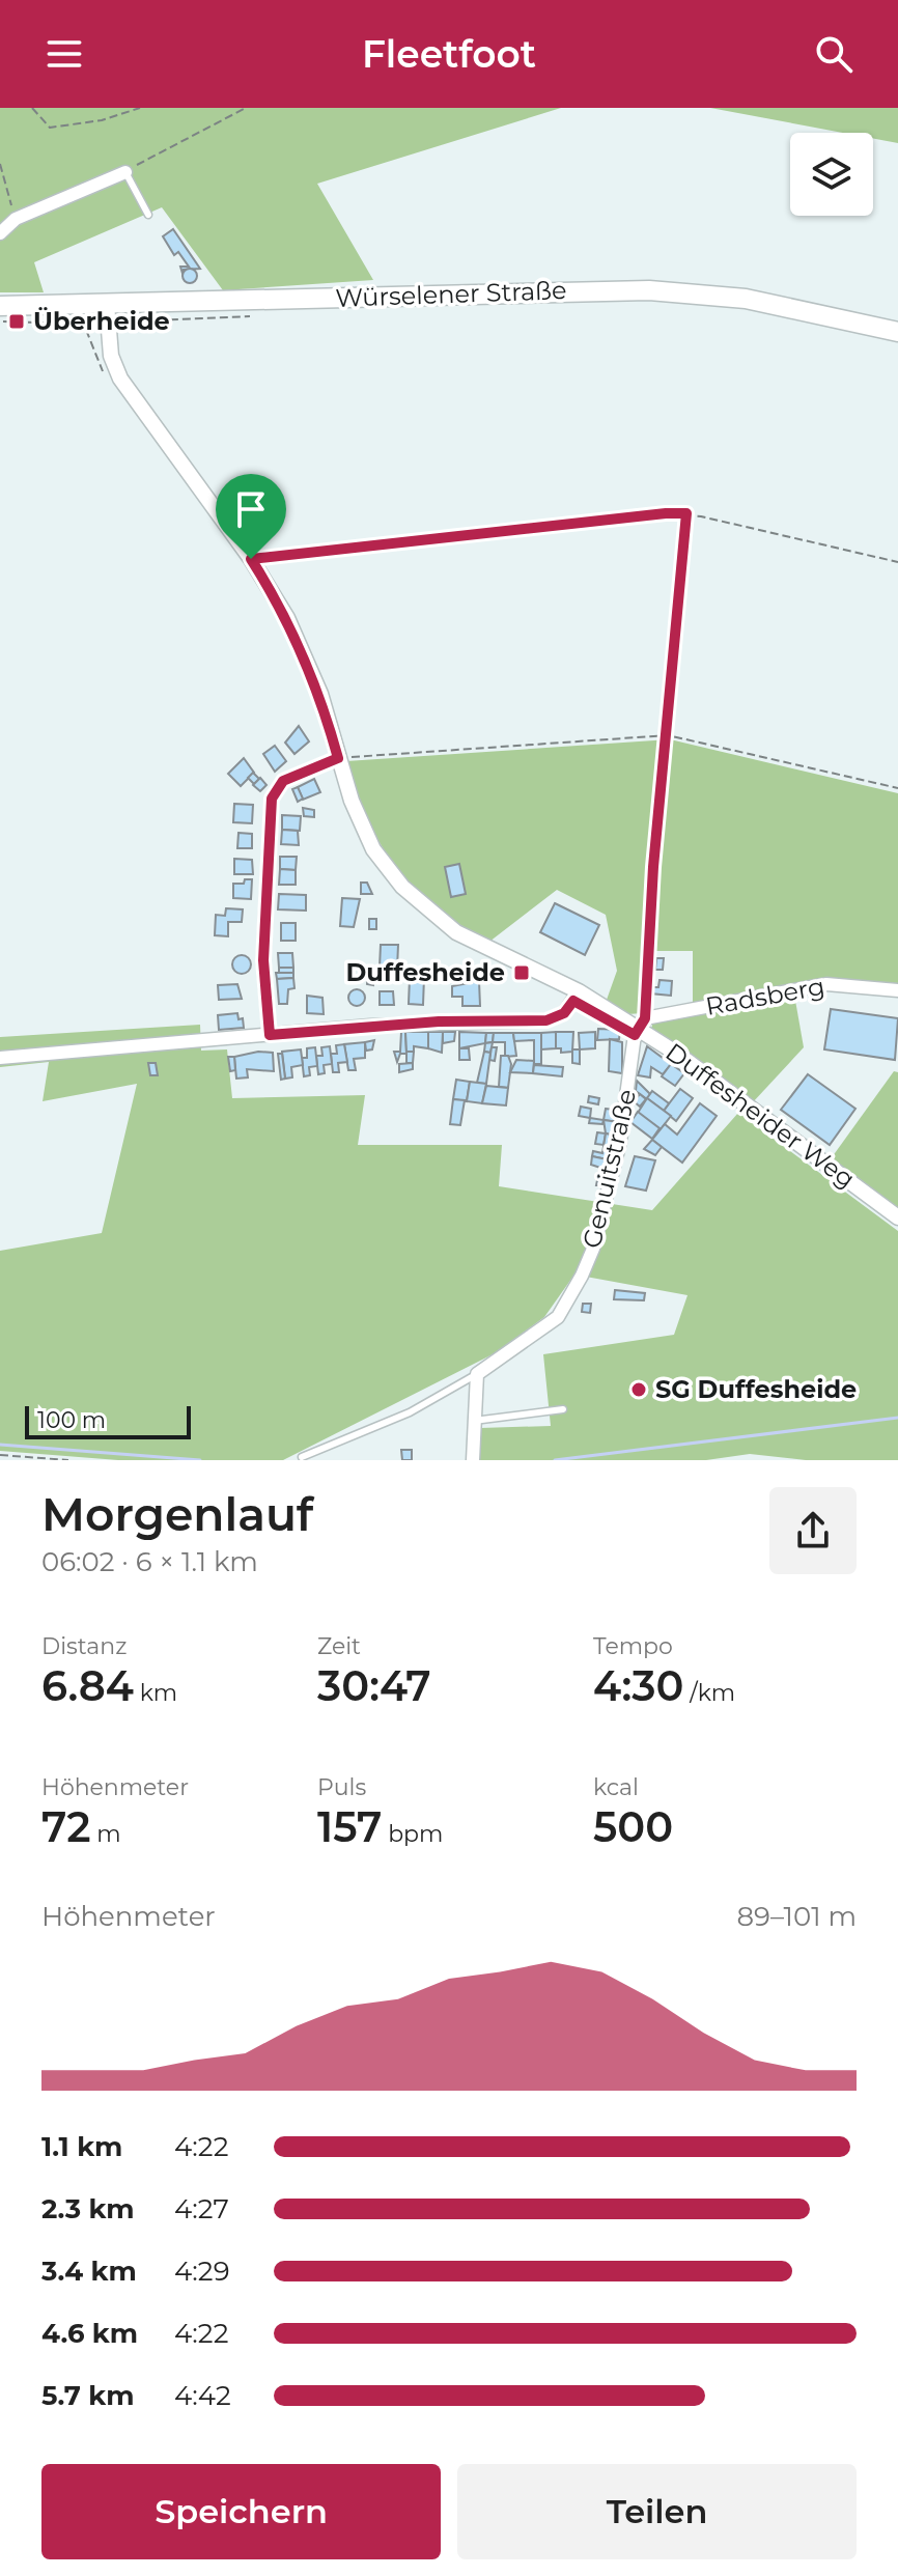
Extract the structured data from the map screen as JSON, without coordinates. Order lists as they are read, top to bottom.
{
  "streets": {
    "main road": ["Würselener Straße"],
    "street": ["Radsberg", "Duffesheider Weg", "Genuitstraße"]
  },
  "crossings": [
    ["Würselener Straße", "Duffesheider Weg"],
    ["Radsberg", "Duffesheider Weg"],
    ["Radsberg", "Genuitstraße"],
    ["Duffesheider Weg", "Genuitstraße"]
  ],
  "places": {
    "transit": ["Überheide", "Duffesheide"],
    "other": ["SG Duffesheide"]
  },
  "scale_bar": "100 m",
  "page": {
    "header": "Fleetfoot",
    "scale": "100 m",
    "heading": ["Morgenlauf", "06:02 · 6 × 1.1 km"],
    "stats": [
      ["Distanz", "6.84 km"],
      ["Zeit", "30:47"],
      ["Tempo", "4:30 /km"],
      ["Höhenmeter", "72 m"],
      ["Puls", "157 bpm"],
      ["kcal", "500"]
    ],
    "chart": ["Höhenmeter", "89–101 m"],
    "list": [
      {
        "name": "1.1 km",
        "note": "4:22"
      },
      {
        "name": "2.3 km",
        "note": "4:27"
      },
      {
        "name": "3.4 km",
        "note": "4:29"
      },
      {
        "name": "4.6 km",
        "note": "4:22"
      },
      {
        "name": "5.7 km",
        "note": "4:42"
      }
    ],
    "buttons": ["Speichern", "Teilen"]
  }
}
